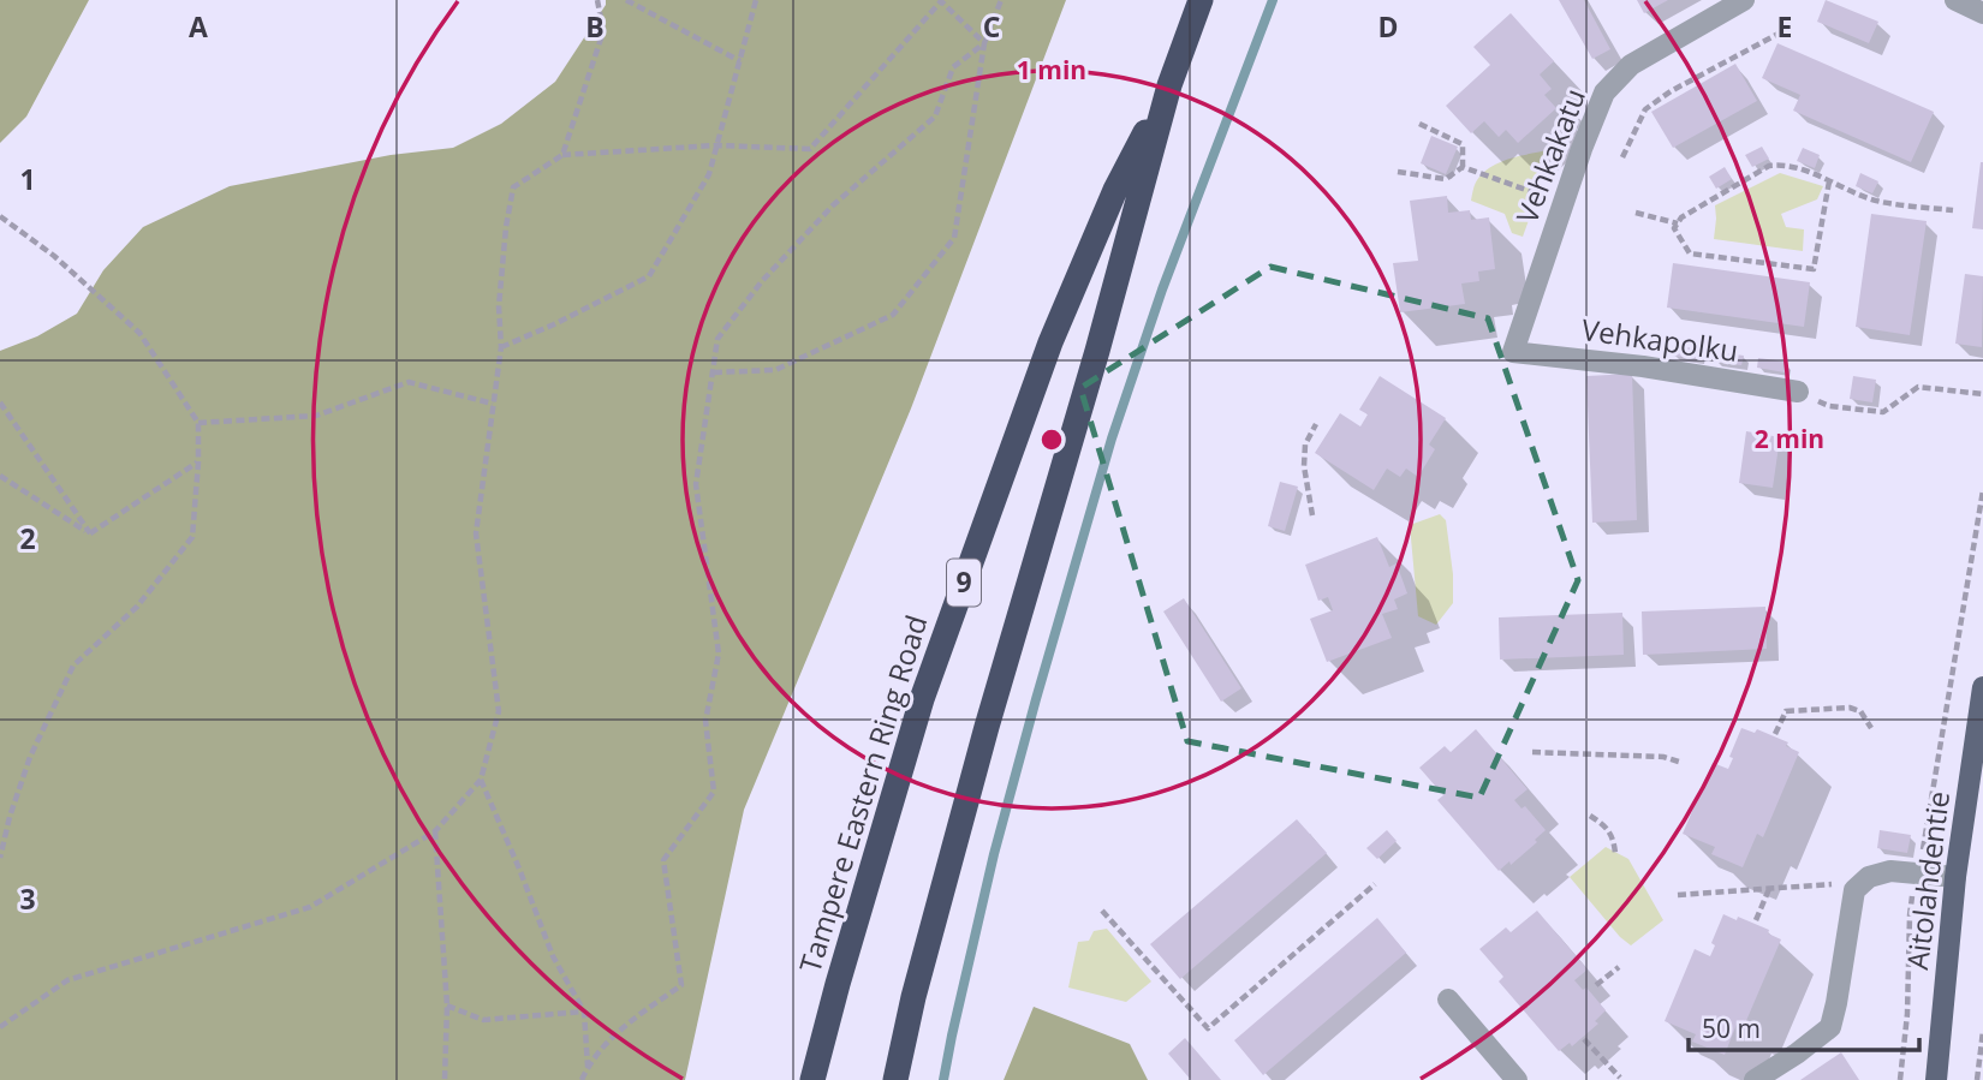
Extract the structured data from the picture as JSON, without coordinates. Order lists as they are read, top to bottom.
{
  "streets": {
    "highway": ["9", "Tampere Eastern Ring Road"],
    "main road": ["Aitolahdentie"],
    "street": ["Vehkakatu", "Vehkapolku"]
  },
  "crossings": [
    ["Vehkakatu", "Vehkapolku"],
    ["9", "Tampere Eastern Ring Road"]
  ],
  "scale_bar": "50 m",
  "grid": {
    "columns": [
      "A",
      "B",
      "C",
      "D",
      "E"
    ],
    "rows": ["1", "2", "3"]
  },
  "rings": ["1 min", "2 min"]
}
